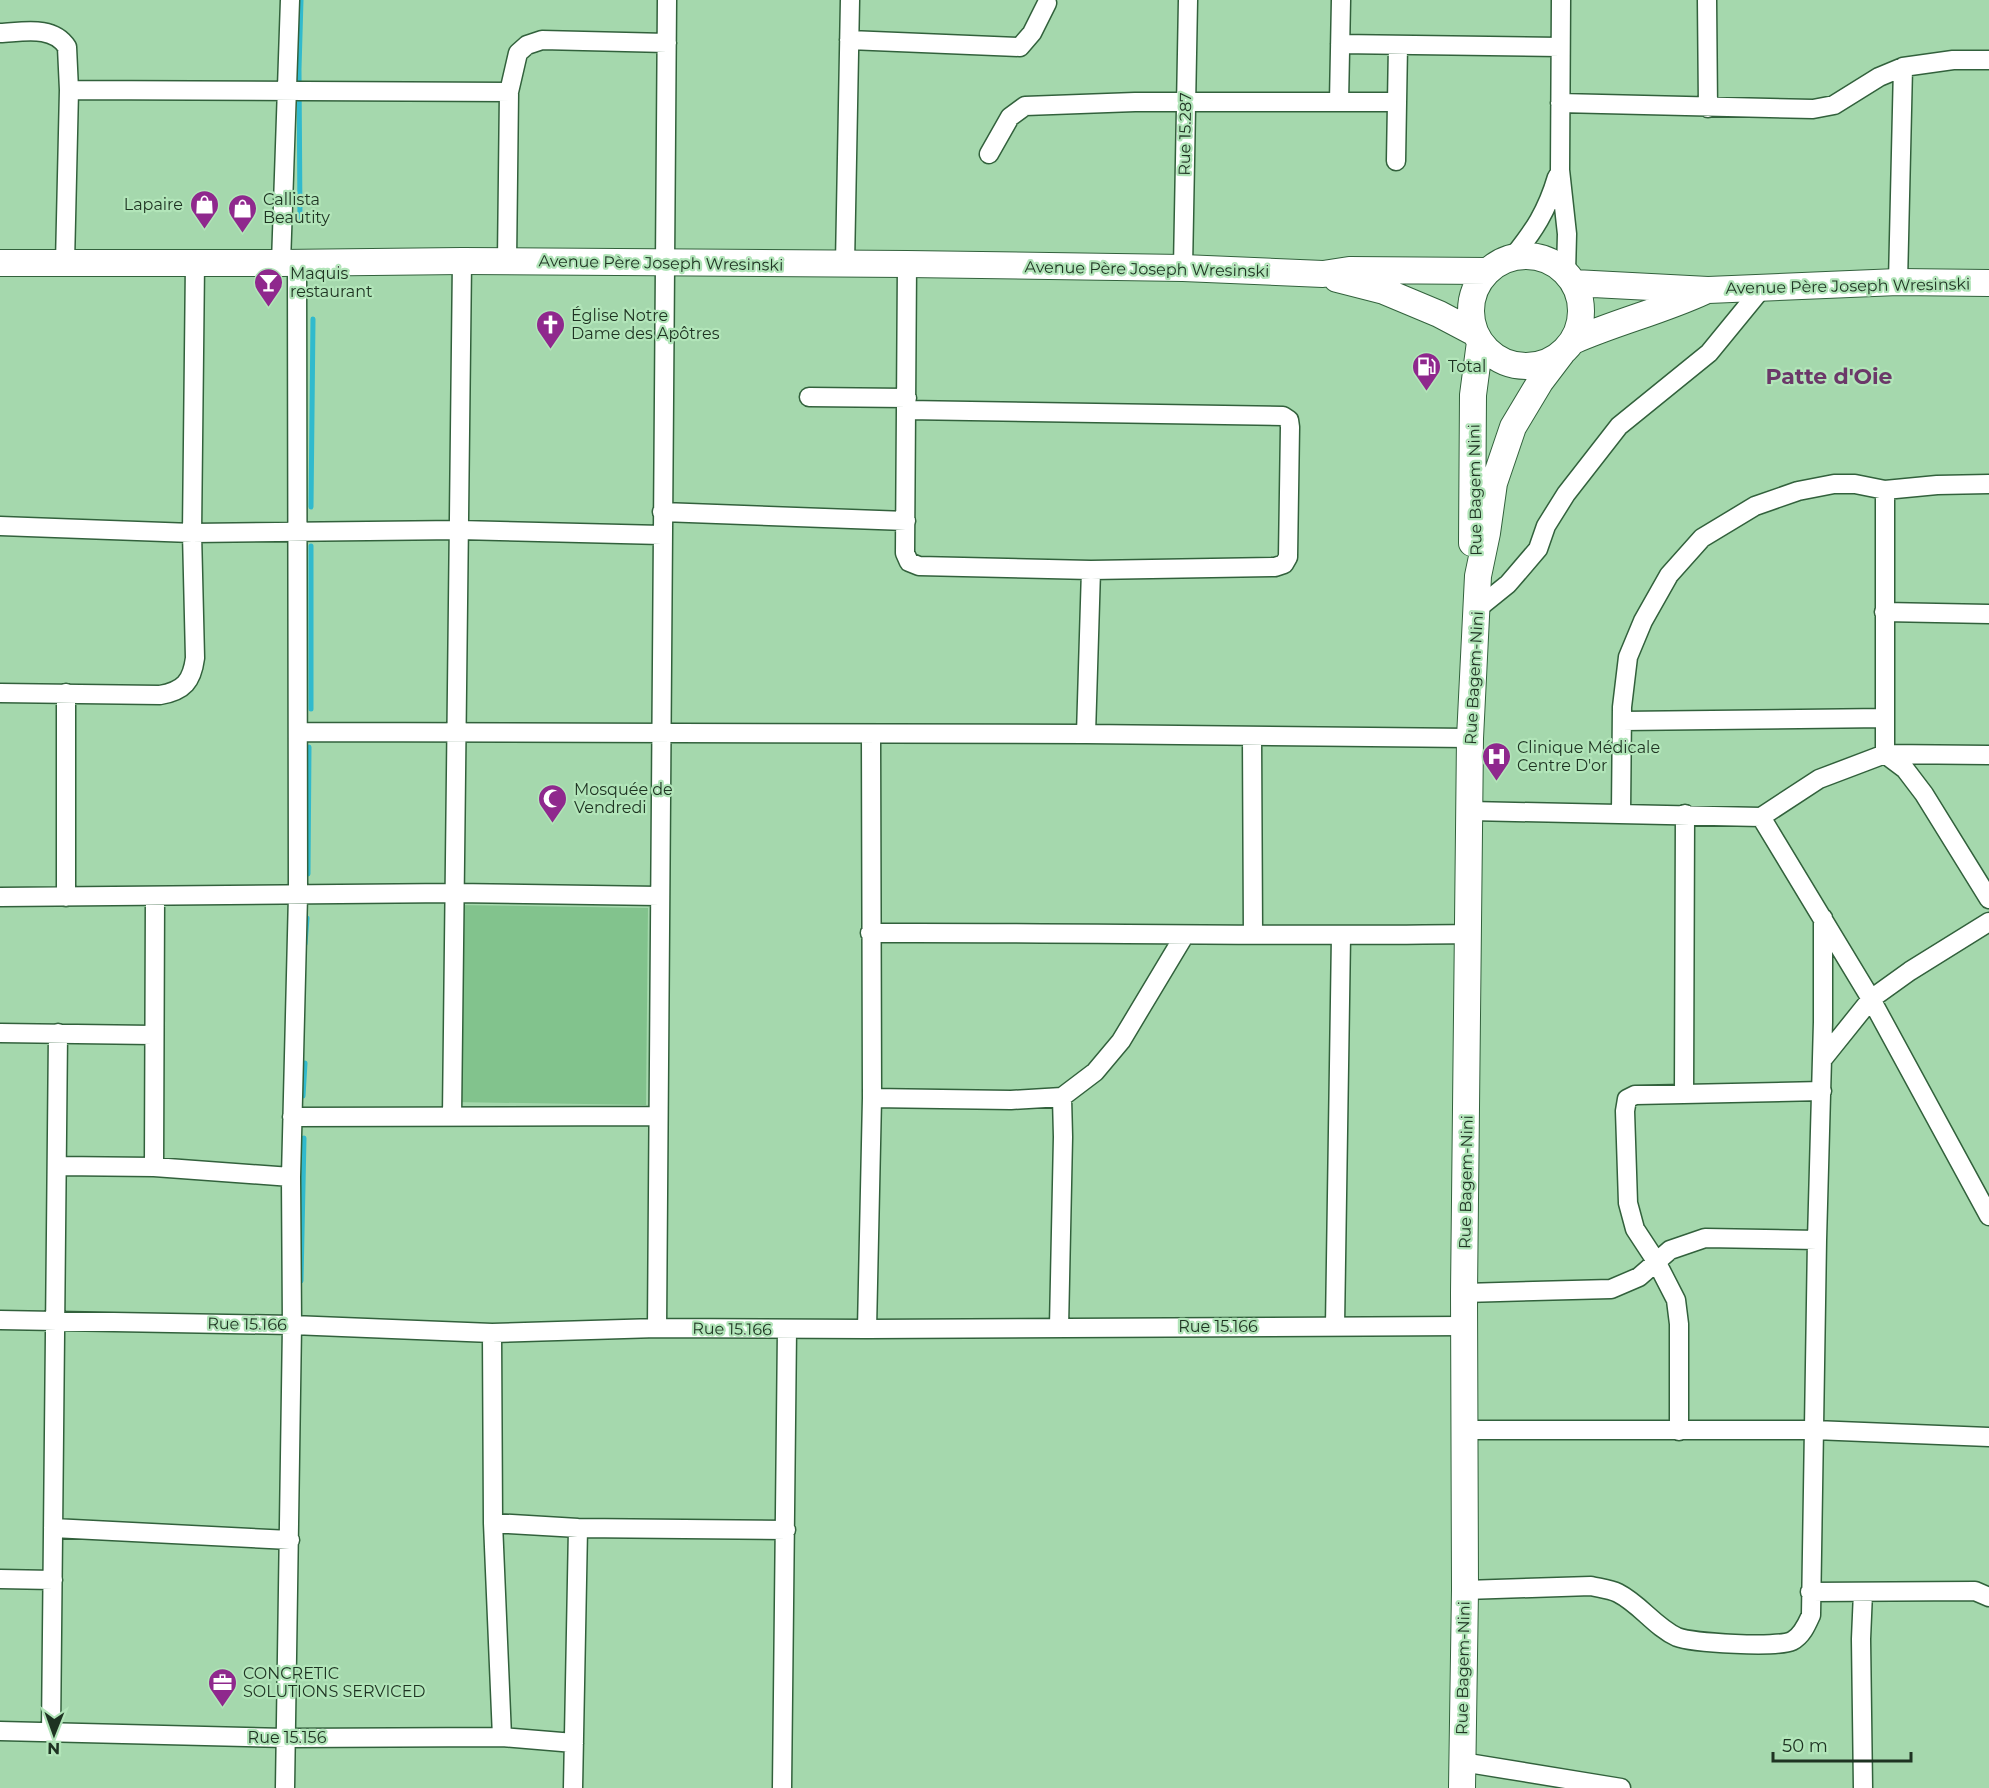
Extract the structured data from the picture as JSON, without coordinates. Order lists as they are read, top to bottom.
{
  "streets": {
    "street": [
      "Rue 15.287",
      "Avenue Père Joseph Wresinski",
      "Rue Bagem Nini",
      "Rue Bagem-Nini",
      "Rue 15.166",
      "Rue 15.156"
    ]
  },
  "crossings": [
    ["Rue 15.287", "Avenue Père Joseph Wresinski"],
    ["Avenue Père Joseph Wresinski", "Rue Bagem Nini"],
    ["Rue Bagem Nini", "Rue Bagem-Nini"],
    ["Rue Bagem-Nini", "Rue 15.166"]
  ],
  "districts": ["Patte d'Oie"],
  "places": {
    "shop": ["Lapaire", "Callista Beautity"],
    "bar": ["Maquis restaurant"],
    "church": ["Église Notre Dame des Apôtres"],
    "fuel station": ["Total"],
    "hospital": ["Clinique Médicale Centre D'or"],
    "mosque": ["Mosquée de Vendredi"],
    "office": ["CONCRETIC SOLUTIONS SERVICED"]
  },
  "scale_bar": "50 m",
  "north": "bottom"
}
